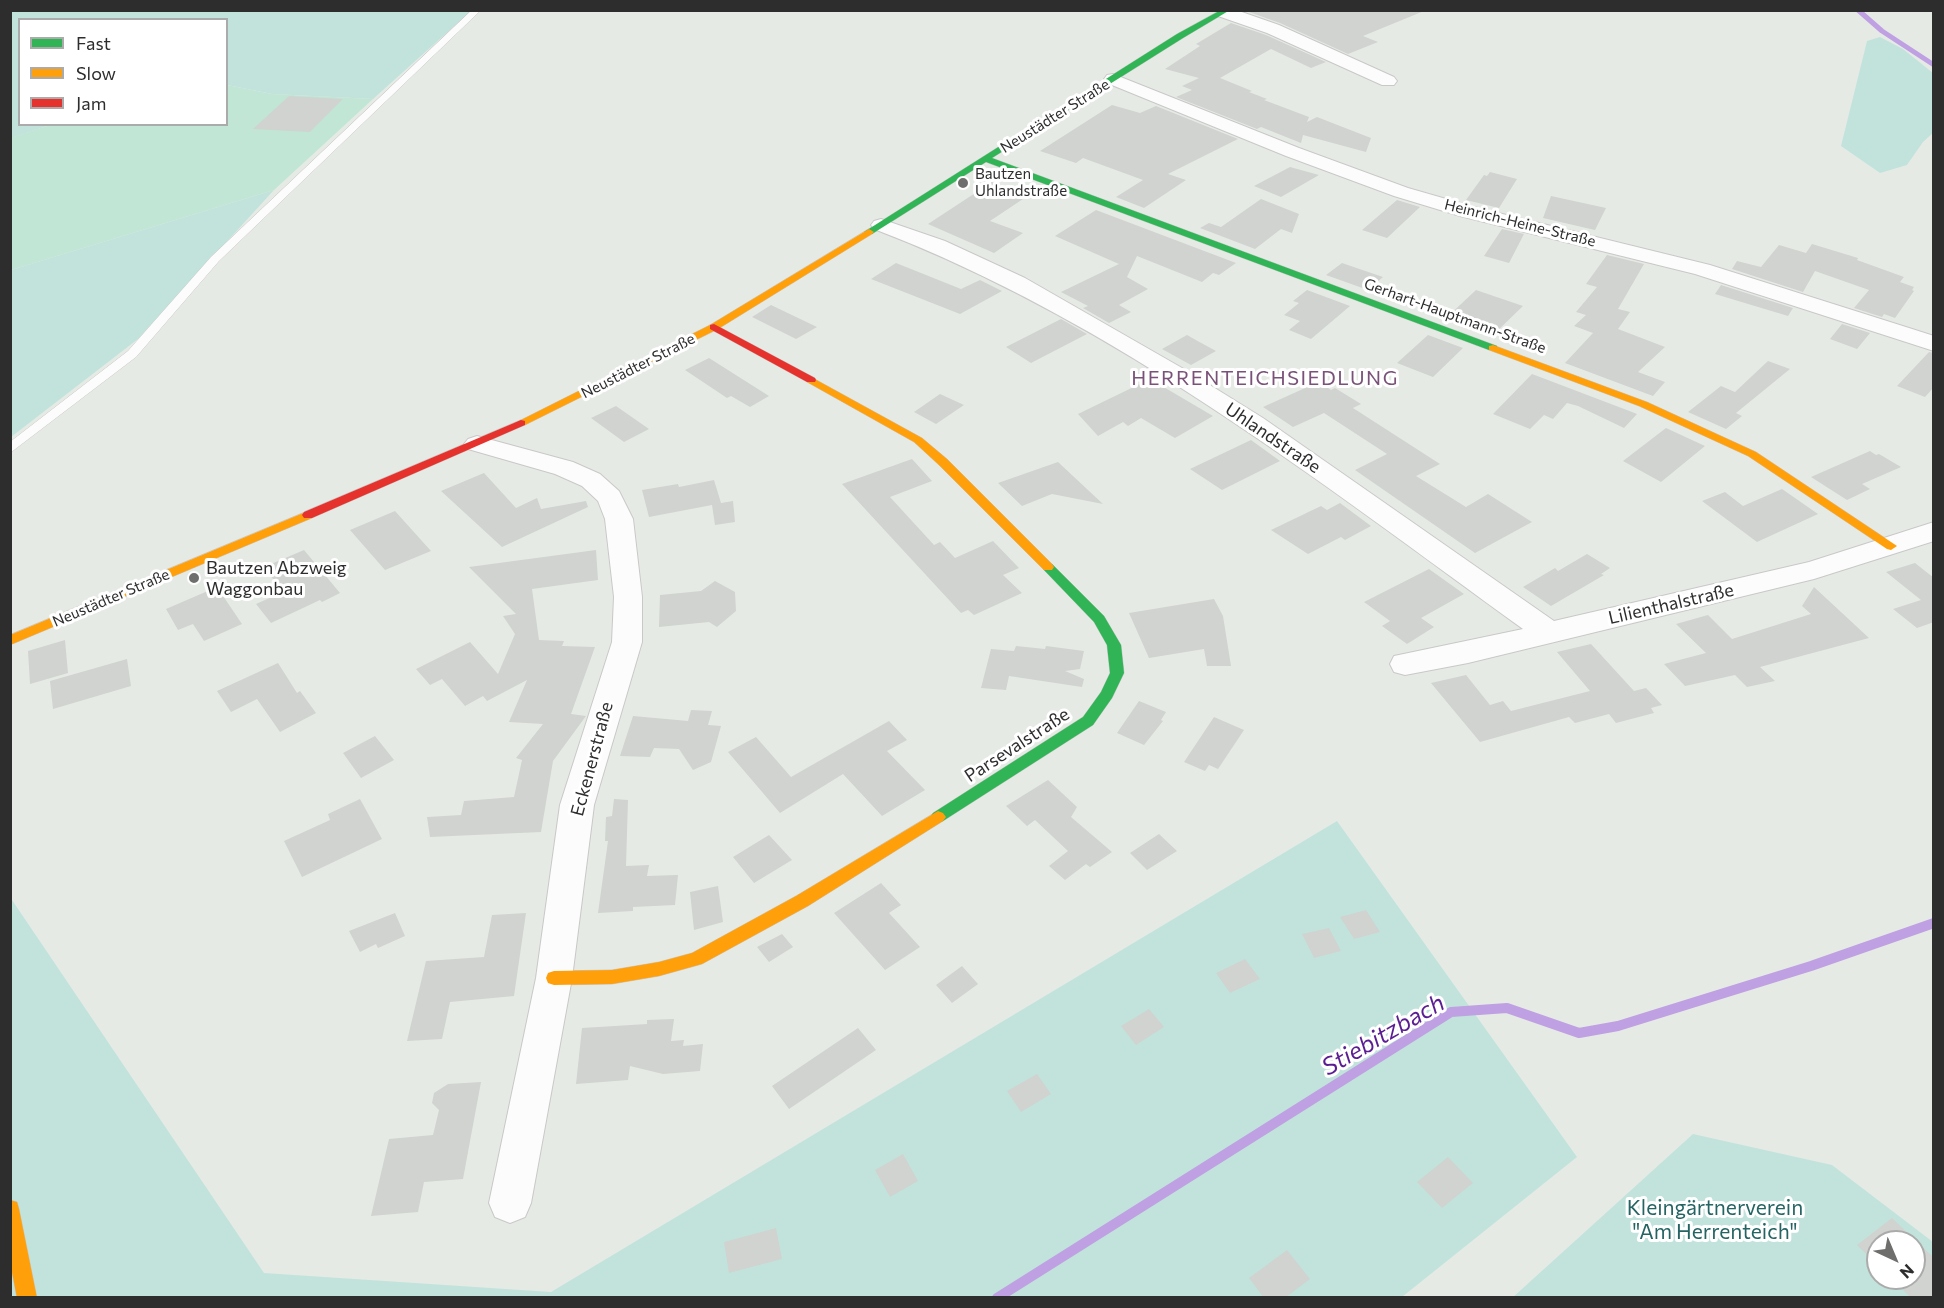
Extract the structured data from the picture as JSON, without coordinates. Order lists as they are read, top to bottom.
{
  "streets": {
    "street": [
      "Neustädter Straße",
      "Heinrich-Heine-Straße",
      "Gerhart-Hauptmann-Straße",
      "Uhlandstraße",
      "Lilienthalstraße",
      "Parsevalstraße",
      "Eckenerstraße"
    ]
  },
  "crossings": [
    ["Neustädter Straße", "Heinrich-Heine-Straße"],
    ["Neustädter Straße", "Gerhart-Hauptmann-Straße"],
    ["Neustädter Straße", "Uhlandstraße"],
    ["Neustädter Straße", "Parsevalstraße"],
    ["Neustädter Straße", "Eckenerstraße"],
    ["Gerhart-Hauptmann-Straße", "Lilienthalstraße"],
    ["Uhlandstraße", "Lilienthalstraße"],
    ["Parsevalstraße", "Eckenerstraße"]
  ],
  "districts": ["HERRENTEICHSIEDLUNG"],
  "water": ["Stiebitzbach"],
  "parks": ["Kleingärtnerverein \"Am Herrenteich\""],
  "places": ["Bautzen Uhlandstraße", "Bautzen Abzweig Waggonbau"],
  "legend": ["Fast", "Slow", "Jam"],
  "north": "bottom right"
}
